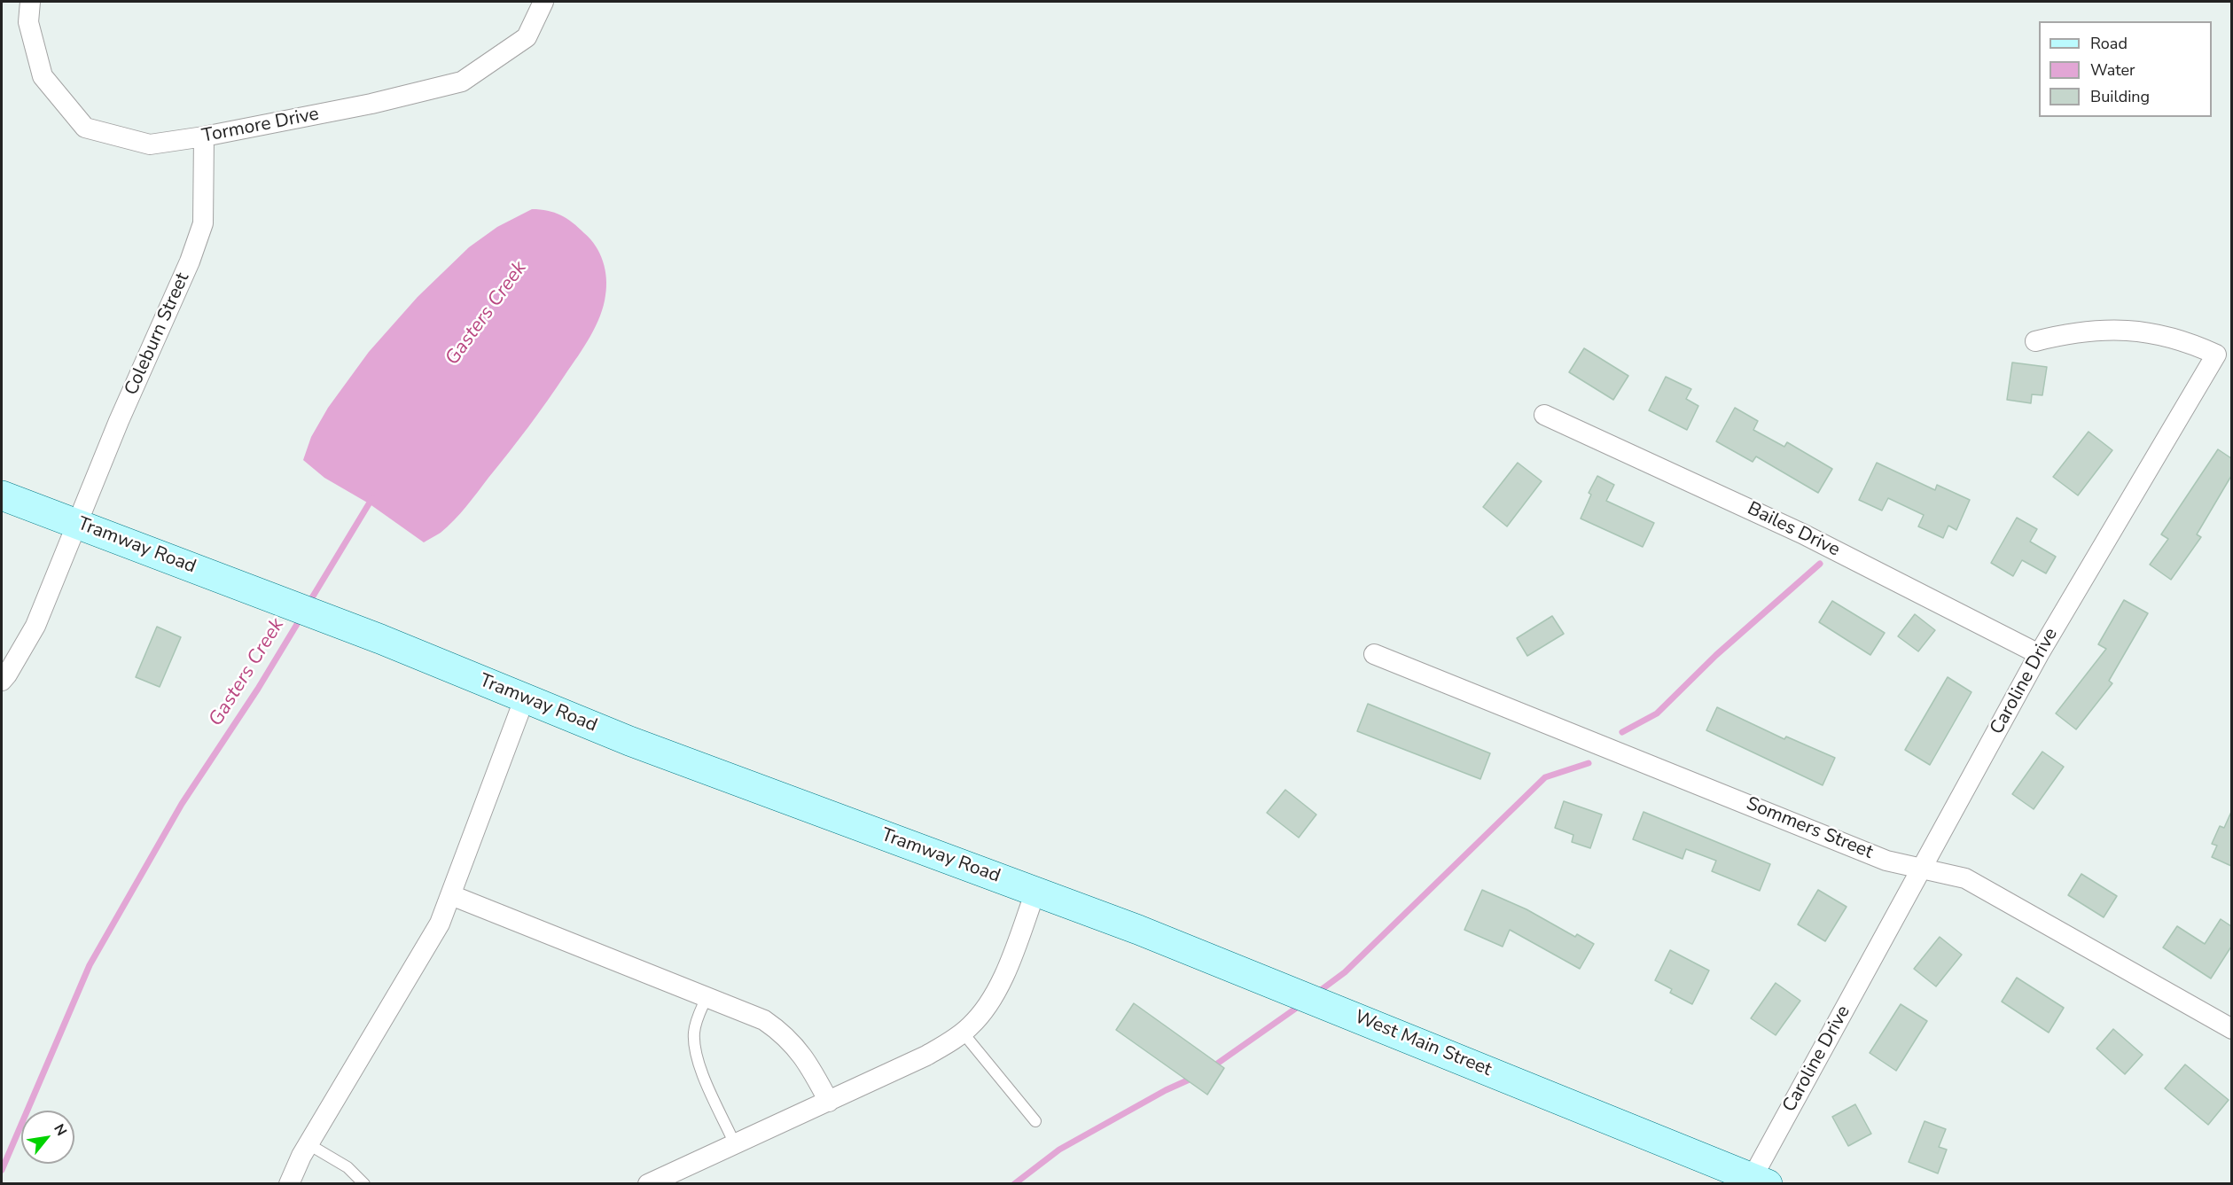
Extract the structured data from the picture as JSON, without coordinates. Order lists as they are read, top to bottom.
{
  "streets": {
    "main road": ["Tramway Road", "West Main Street"],
    "street": [
      "Tormore Drive",
      "Coleburn Street",
      "Bailes Drive",
      "Caroline Drive",
      "Sommers Street"
    ]
  },
  "crossings": [
    ["Tormore Drive", "Coleburn Street"],
    ["Coleburn Street", "Tramway Road"],
    ["Bailes Drive", "Caroline Drive"],
    ["Tramway Road", "West Main Street"],
    ["Caroline Drive", "Sommers Street"],
    ["Caroline Drive", "West Main Street"]
  ],
  "water": ["Gasters Creek"],
  "legend": ["Road", "Water", "Building"],
  "north": "top right"
}
